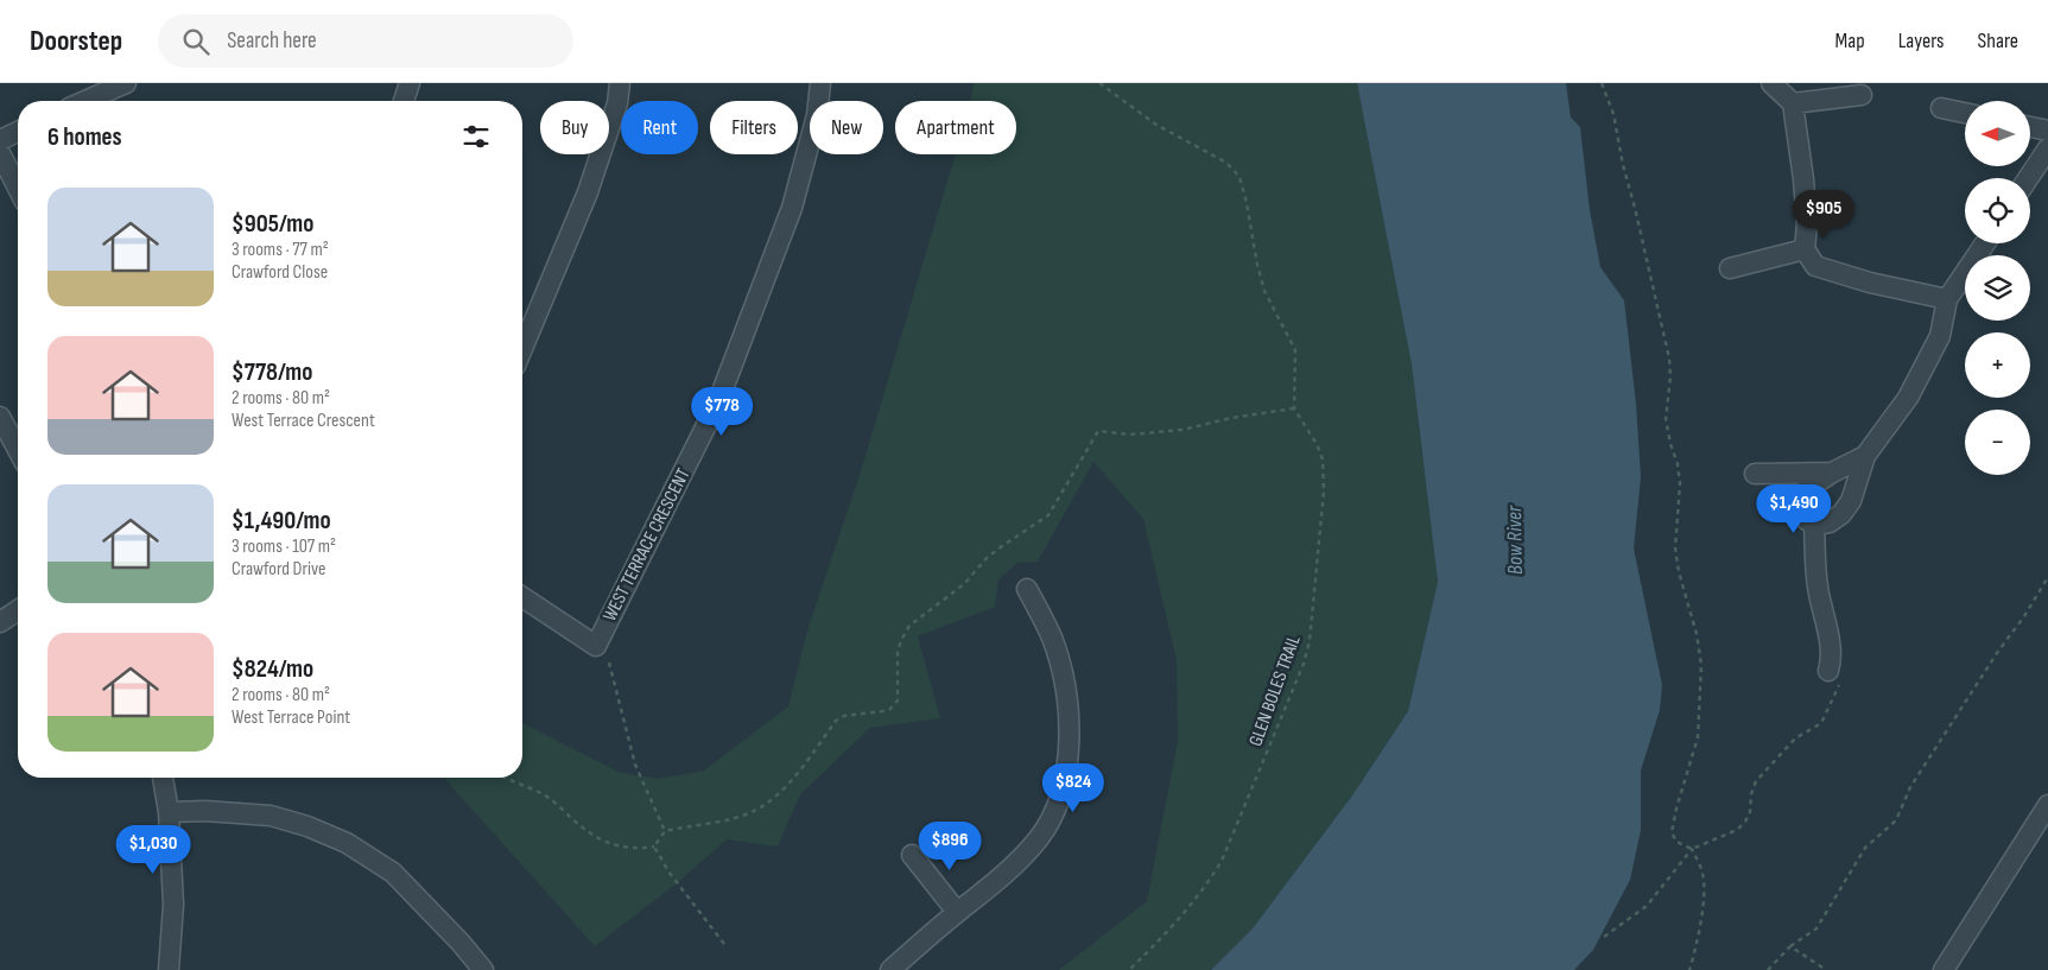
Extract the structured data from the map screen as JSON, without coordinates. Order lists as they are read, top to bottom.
{
  "streets": {
    "street": ["WEST TERRACE CRESCENT"],
    "path": ["GLEN BOLES TRAIL"]
  },
  "water": ["Bow River"],
  "north": "left",
  "page": {
    "header": "Doorstep",
    "search": "Search here",
    "nav": ["Map", "Layers", "Share"],
    "map_buttons": ["+", "−"],
    "chip": [
      "Buy",
      "Rent",
      "Filters",
      "New",
      "Apartment"
    ],
    "heading": "6 homes",
    "list": [
      {
        "name": "$905/mo",
        "note": "3 rooms · 77 m² · Crawford Close"
      },
      {
        "name": "$778/mo",
        "note": "2 rooms · 80 m² · West Terrace Crescent"
      },
      {
        "name": "$1,490/mo",
        "note": "3 rooms · 107 m² · Crawford Drive"
      },
      {
        "name": "$824/mo",
        "note": "2 rooms · 80 m² · West Terrace Point"
      }
    ],
    "price": [
      "$905",
      "$778",
      "$1,490",
      "$824",
      "$896",
      "$1,030"
    ]
  }
}
